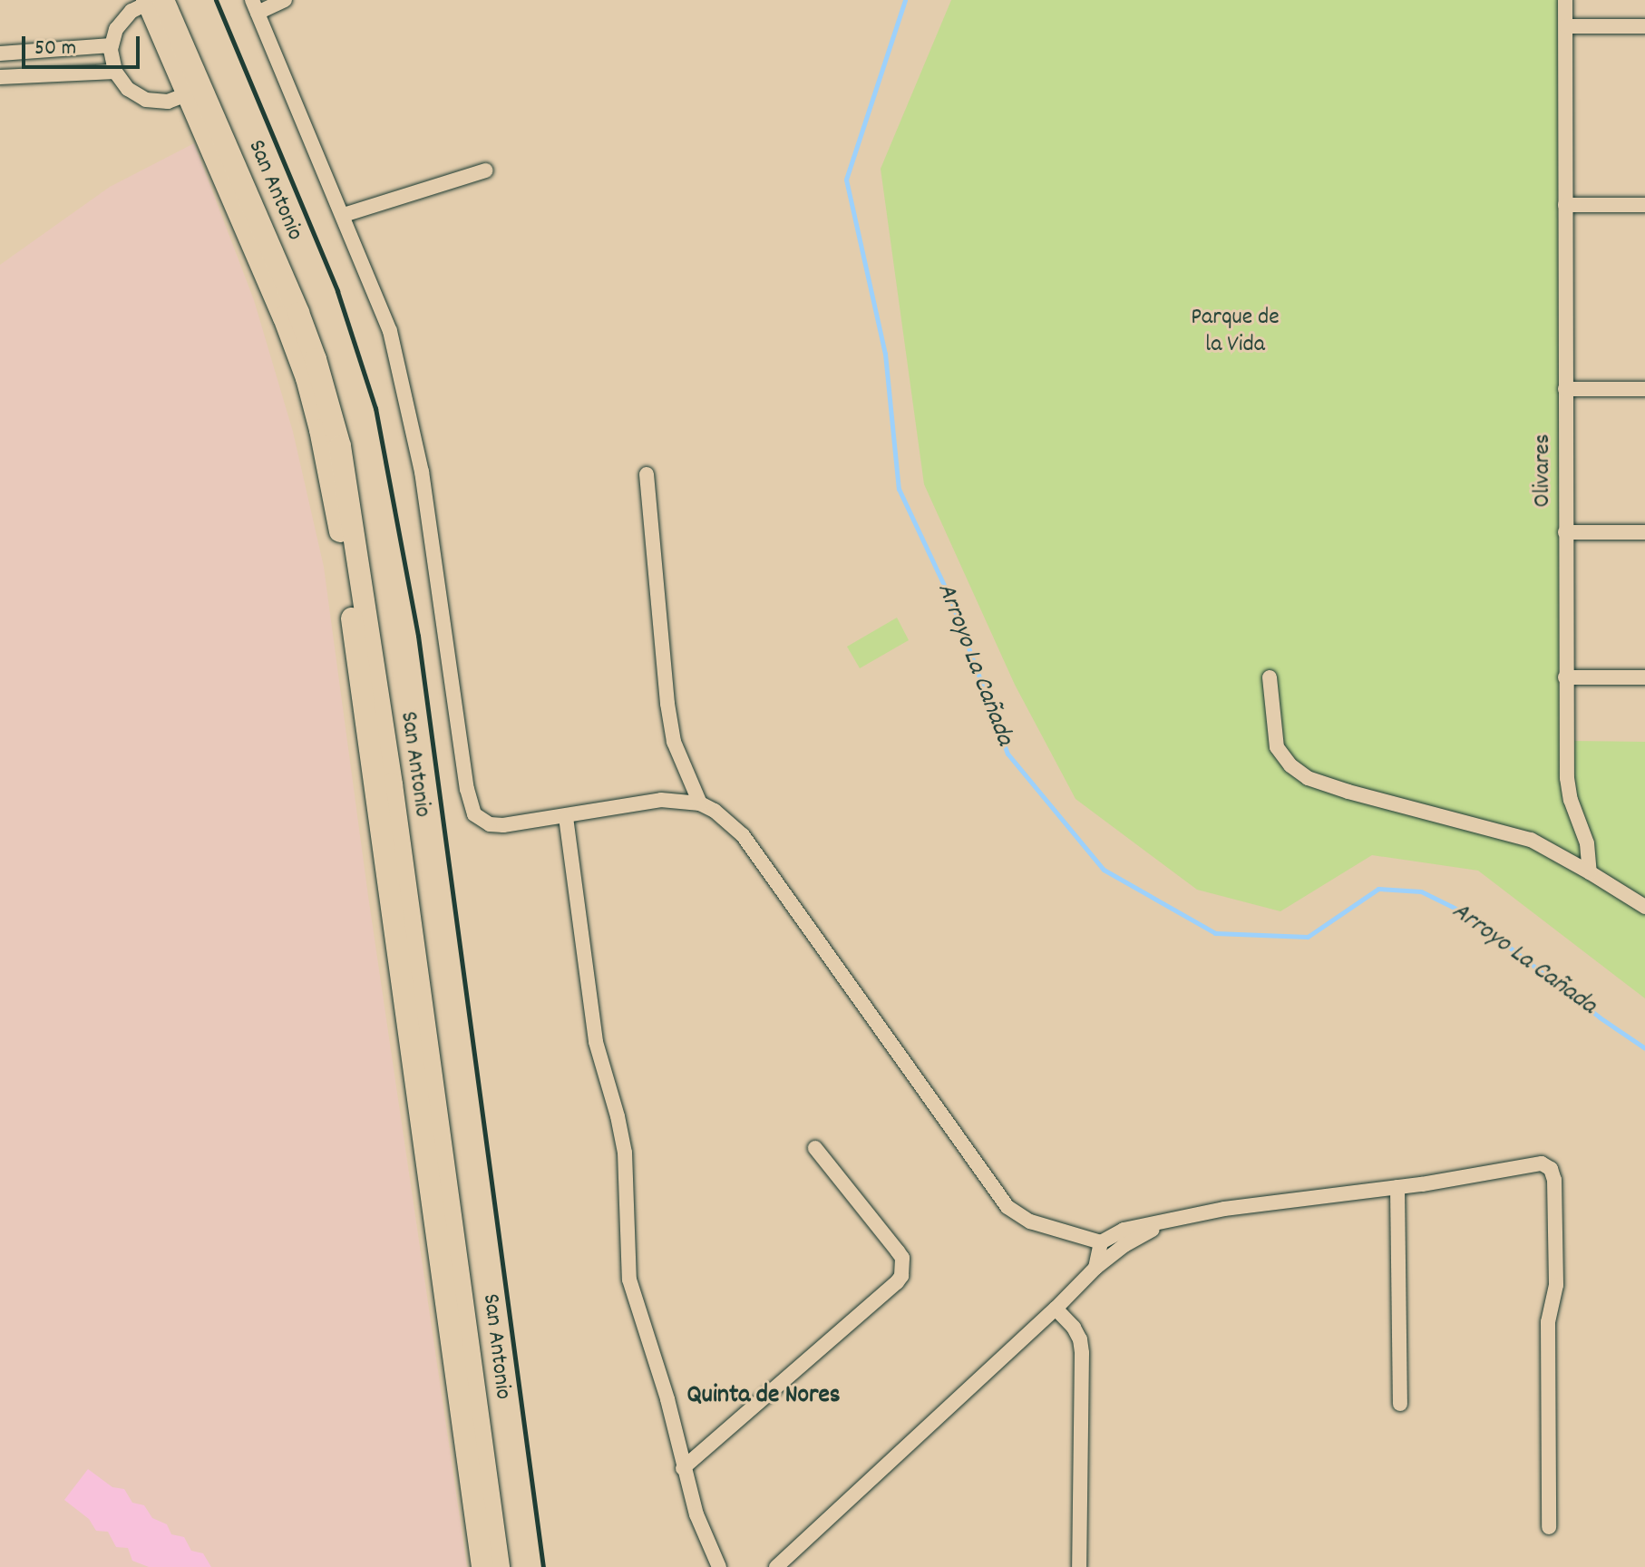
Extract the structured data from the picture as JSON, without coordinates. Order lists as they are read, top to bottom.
{
  "streets": {
    "main road": ["San Antonio"],
    "street": ["Olivares"]
  },
  "districts": ["Quinta de Nores"],
  "water": ["Arroyo La Cañada"],
  "parks": ["Parque de la Vida"],
  "scale_bar": "50 m"
}
